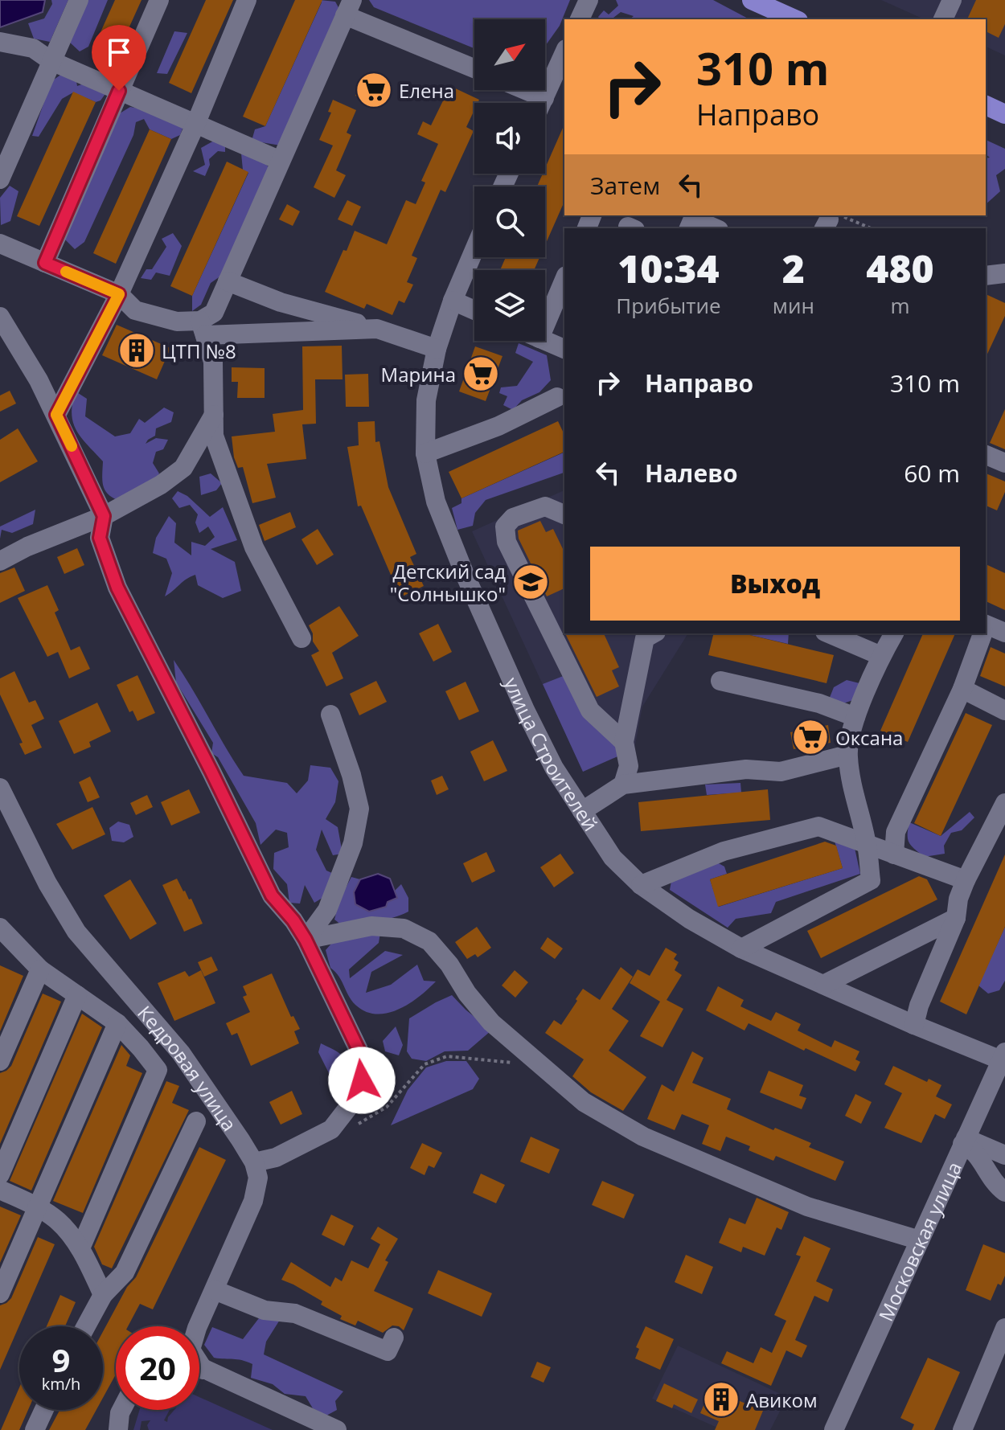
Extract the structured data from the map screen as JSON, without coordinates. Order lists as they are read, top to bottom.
{
  "streets": {
    "street": ["улица Строителей", "Кедровая улица", "Московская улица"]
  },
  "crossings": [
    ["улица Строителей", "Московская улица"]
  ],
  "places": {
    "supermarket": ["Елена", "Марина", "Оксана"],
    "building": ["ЦТП №8", "Авиком"],
    "school or university": ["Детский сад \"Солнышко\""]
  },
  "north": "top right",
  "page": {
    "turn": ["310 m", "Направо"],
    "then": "Затем",
    "eta": [
      "10:34",
      "Прибытие",
      "2",
      "мин",
      "480",
      "m"
    ],
    "list": [
      {
        "name": "Направо",
        "value": "310 m"
      },
      {
        "name": "Налево",
        "value": "60 m"
      }
    ],
    "buttons": "Выход",
    "speed": "9 km/h",
    "limit": "20"
  }
}
